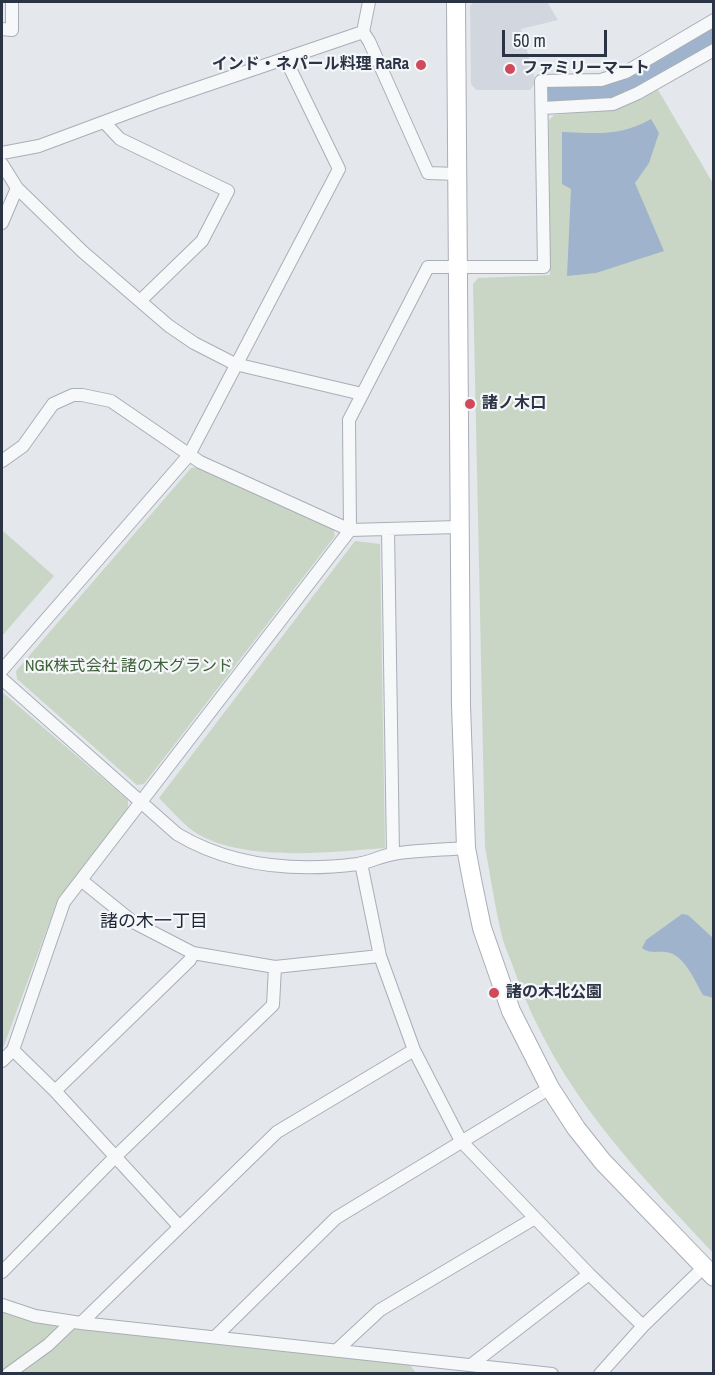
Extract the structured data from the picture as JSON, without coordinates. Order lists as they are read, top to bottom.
{
  "districts": ["諸の木一丁目"],
  "parks": ["NGK株式会社 諸の木グランド"],
  "places": [
    "インド・ネパール料理 RaRa",
    "ファミリーマート",
    "諸ノ木口",
    "諸の木北公園"
  ],
  "scale_bar": "50 m"
}
